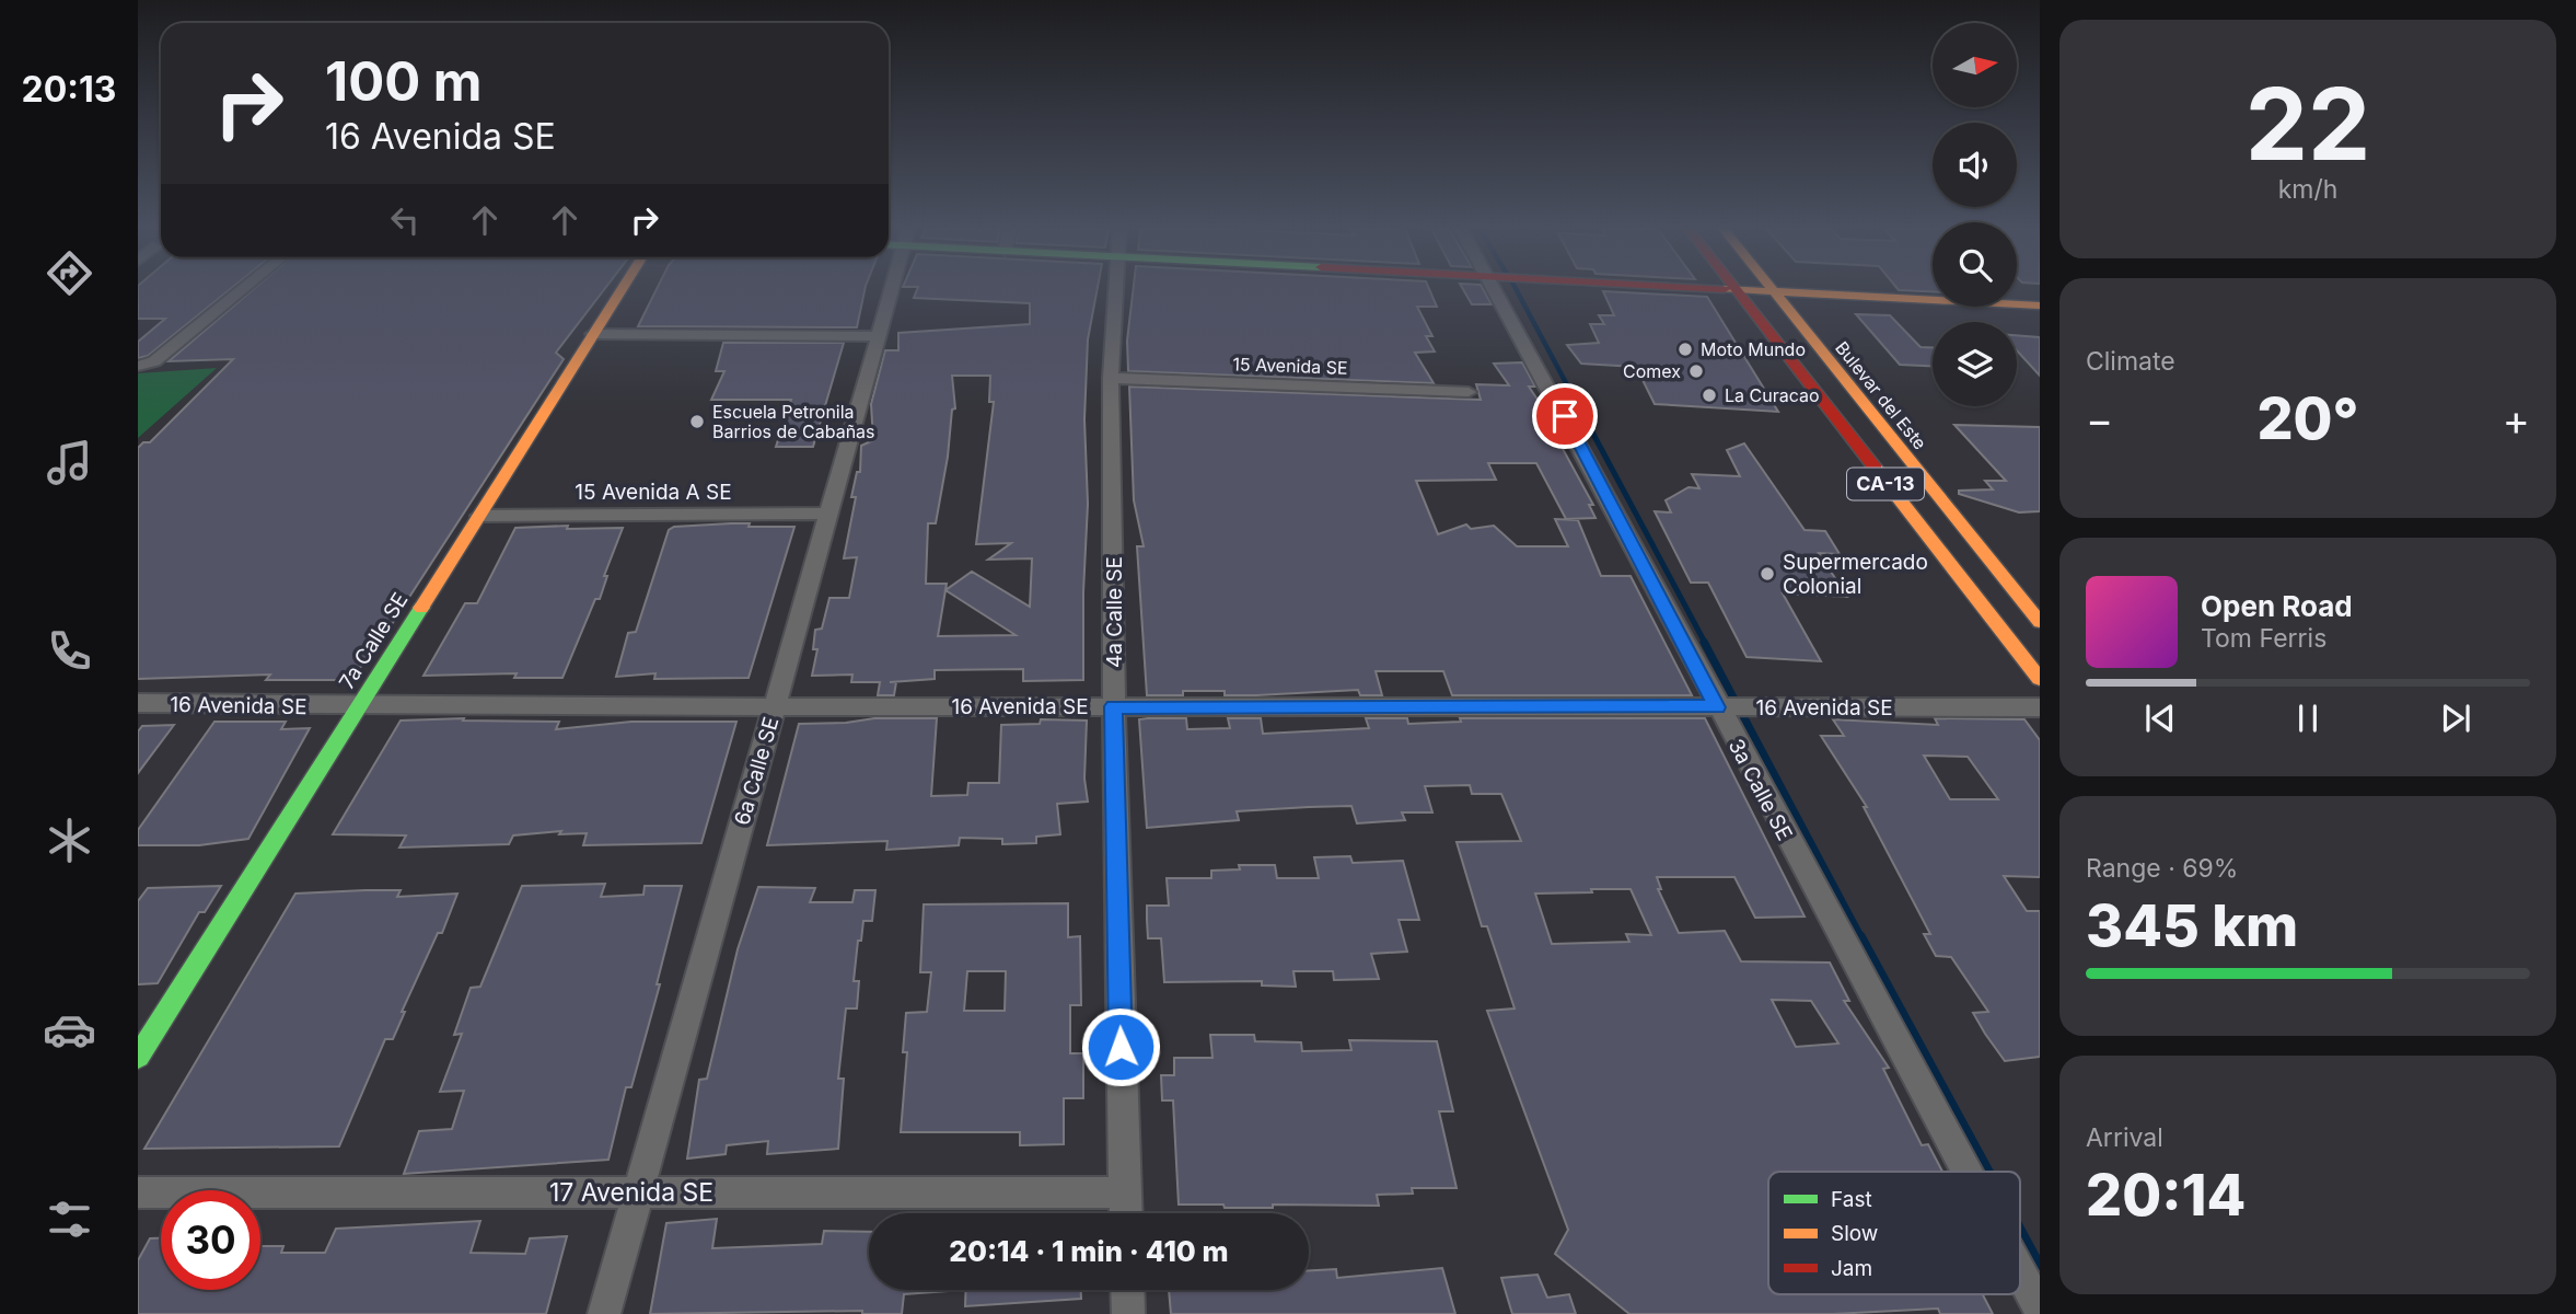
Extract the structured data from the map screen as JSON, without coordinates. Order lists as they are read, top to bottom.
{
  "streets": {
    "main road": ["Bulevar del Este", "CA-13", "7a Calle SE"],
    "street": [
      "15 Avenida SE",
      "15 Avenida A SE",
      "4a Calle SE",
      "16 Avenida SE",
      "6a Calle SE",
      "3a Calle SE",
      "17 Avenida SE"
    ]
  },
  "crossings": [
    ["15 Avenida SE", "4a Calle SE"],
    ["15 Avenida A SE", "7a Calle SE"],
    ["15 Avenida A SE", "6a Calle SE"],
    ["4a Calle SE", "16 Avenida SE"],
    ["4a Calle SE", "17 Avenida SE"],
    ["7a Calle SE", "16 Avenida SE"],
    ["16 Avenida SE", "6a Calle SE"],
    ["16 Avenida SE", "3a Calle SE"],
    ["6a Calle SE", "17 Avenida SE"]
  ],
  "places": [
    "Moto Mundo",
    "Comex",
    "La Curacao",
    "Escuela Petronila Barrios de Cabañas",
    "Supermercado Colonial"
  ],
  "legend": ["Fast", "Slow", "Jam"],
  "north": "right",
  "page": {
    "tabs": "20:13",
    "tile": [
      ["22", "km/h"],
      "Climate",
      ["Range · 69%", "345 km"],
      ["Arrival", "20:14"]
    ],
    "turn": ["100 m", "16 Avenida SE"],
    "heat": ["−", "20°", "+"],
    "song": ["Open Road", "Tom Ferris"],
    "limit": "30",
    "trip": "20:14 · 1 min · 410 m"
  }
}
